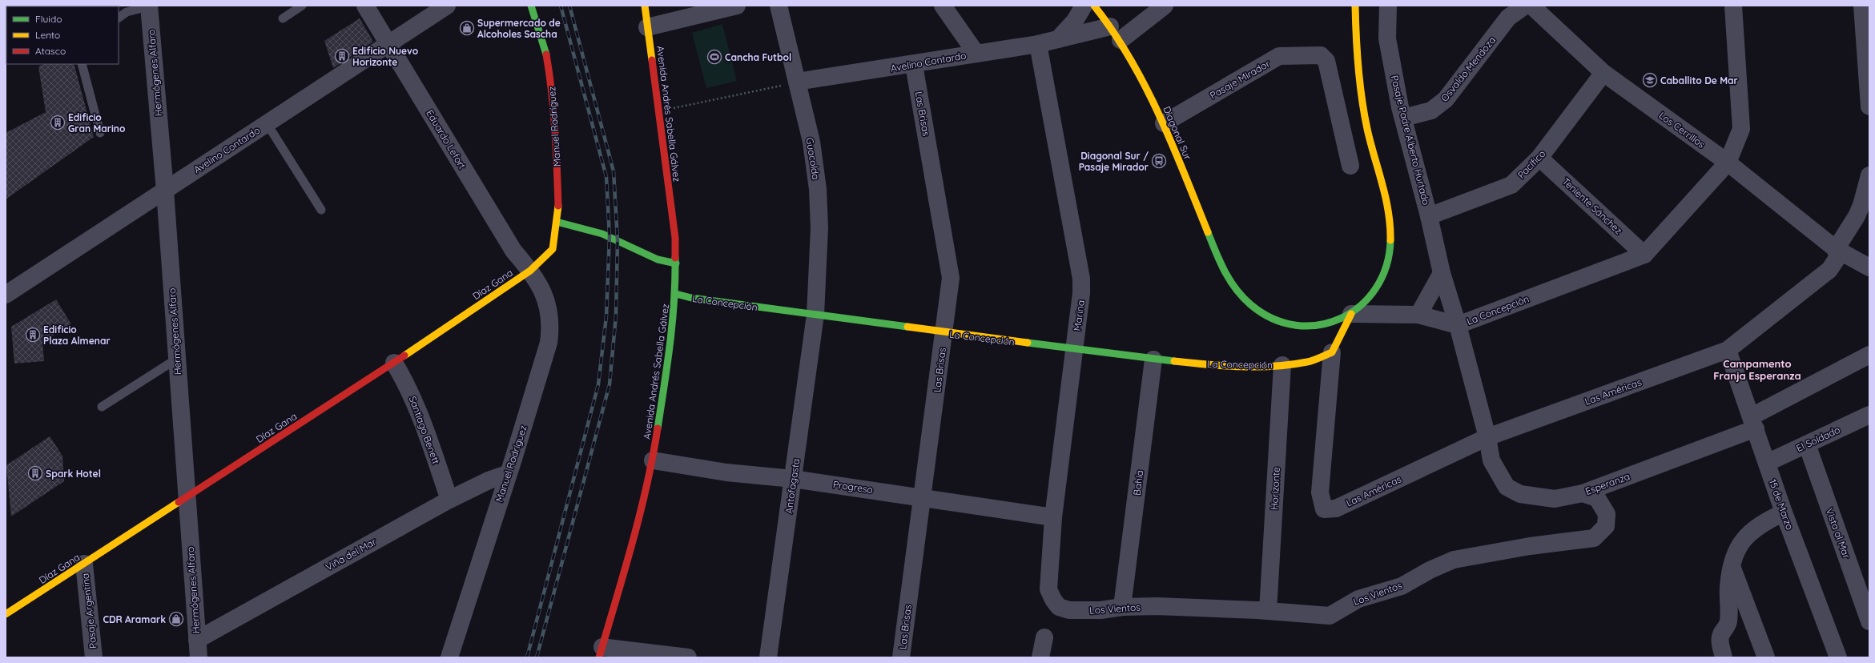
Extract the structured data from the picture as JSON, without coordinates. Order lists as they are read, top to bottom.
{
  "streets": {
    "street": [
      "Avelino Contardo",
      "Osvaldo Mendoza",
      "Hermógenes Alfaro",
      "Pasaje Mirador",
      "Avenida Andrés Sabella Gálvez",
      "Las Brisas",
      "Manuel Rodríguez",
      "Los Cerrillos",
      "Diagonal Sur",
      "Eduardo Lefort",
      "Pasaje Padre Alberto Hurtado",
      "Guacolda",
      "Pacífico",
      "Teniente Sánchez",
      "Díaz Gana",
      "La Concepción",
      "Marina",
      "Las Américas",
      "Santiago Benett",
      "El Soldado",
      "Bahía",
      "Esperanza",
      "Antofagasta",
      "Progreso",
      "Horizonte",
      "15 de Marzo",
      "Vista al Mar",
      "Viña del Mar",
      "Los Vientos",
      "Pasaje Argentina"
    ]
  },
  "crossings": [
    ["Avelino Contardo", "Hermógenes Alfaro"],
    ["Avelino Contardo", "Las Brisas"],
    ["Avelino Contardo", "Diagonal Sur"],
    ["Avelino Contardo", "Eduardo Lefort"],
    ["Avelino Contardo", "Guacolda"],
    ["Avelino Contardo", "Marina"],
    ["Osvaldo Mendoza", "Pasaje Padre Alberto Hurtado"],
    ["Hermógenes Alfaro", "Díaz Gana"],
    ["Hermógenes Alfaro", "Viña del Mar"],
    ["Pasaje Mirador", "Diagonal Sur"],
    ["Avenida Andrés Sabella Gálvez", "La Concepción"],
    ["Avenida Andrés Sabella Gálvez", "Progreso"],
    ["Las Brisas", "La Concepción"],
    ["Las Brisas", "Progreso"],
    ["Manuel Rodríguez", "Eduardo Lefort"],
    ["Manuel Rodríguez", "Díaz Gana"],
    ["Manuel Rodríguez", "Viña del Mar"],
    ["Los Cerrillos", "Pacífico"],
    ["Los Cerrillos", "La Concepción"],
    ["Los Cerrillos", "Las Américas"],
    ["Diagonal Sur", "La Concepción"],
    ["Eduardo Lefort", "Díaz Gana"],
    ["Pasaje Padre Alberto Hurtado", "Pacífico"],
    ["Pasaje Padre Alberto Hurtado", "La Concepción"],
    ["Pasaje Padre Alberto Hurtado", "Las Américas"],
    ["Pasaje Padre Alberto Hurtado", "Esperanza"],
    ["Guacolda", "La Concepción"],
    ["Guacolda", "Antofagasta"],
    ["Pacífico", "Teniente Sánchez"],
    ["Teniente Sánchez", "La Concepción"],
    ["Díaz Gana", "Santiago Benett"],
    ["Díaz Gana", "Pasaje Argentina"],
    ["La Concepción", "Marina"],
    ["La Concepción", "Las Américas"],
    ["La Concepción", "Bahía"],
    ["La Concepción", "Antofagasta"],
    ["La Concepción", "Horizonte"],
    ["Marina", "Progreso"],
    ["Marina", "Los Vientos"],
    ["Las Américas", "Esperanza"],
    ["Las Américas", "15 de Marzo"],
    ["Santiago Benett", "Viña del Mar"],
    ["El Soldado", "15 de Marzo"],
    ["El Soldado", "Vista al Mar"],
    ["Bahía", "Los Vientos"],
    ["Esperanza", "15 de Marzo"],
    ["Esperanza", "Los Vientos"],
    ["Antofagasta", "Progreso"],
    ["Horizonte", "Los Vientos"]
  ],
  "districts": ["Campamento Franja Esperanza"],
  "places": {
    "shop": ["Supermercado de Alcoholes Sascha", "CDR Aramark"],
    "building": [
      "Edificio Nuevo Horizonte",
      "Edificio Gran Marino",
      "Edificio Plaza Almenar",
      "Spark Hotel"
    ],
    "sports": ["Cancha Futbol"],
    "school or university": ["Caballito De Mar"],
    "bus stop": ["Diagonal Sur / Pasaje Mirador"]
  },
  "legend": ["Fluido", "Lento", "Atasco"]
}
